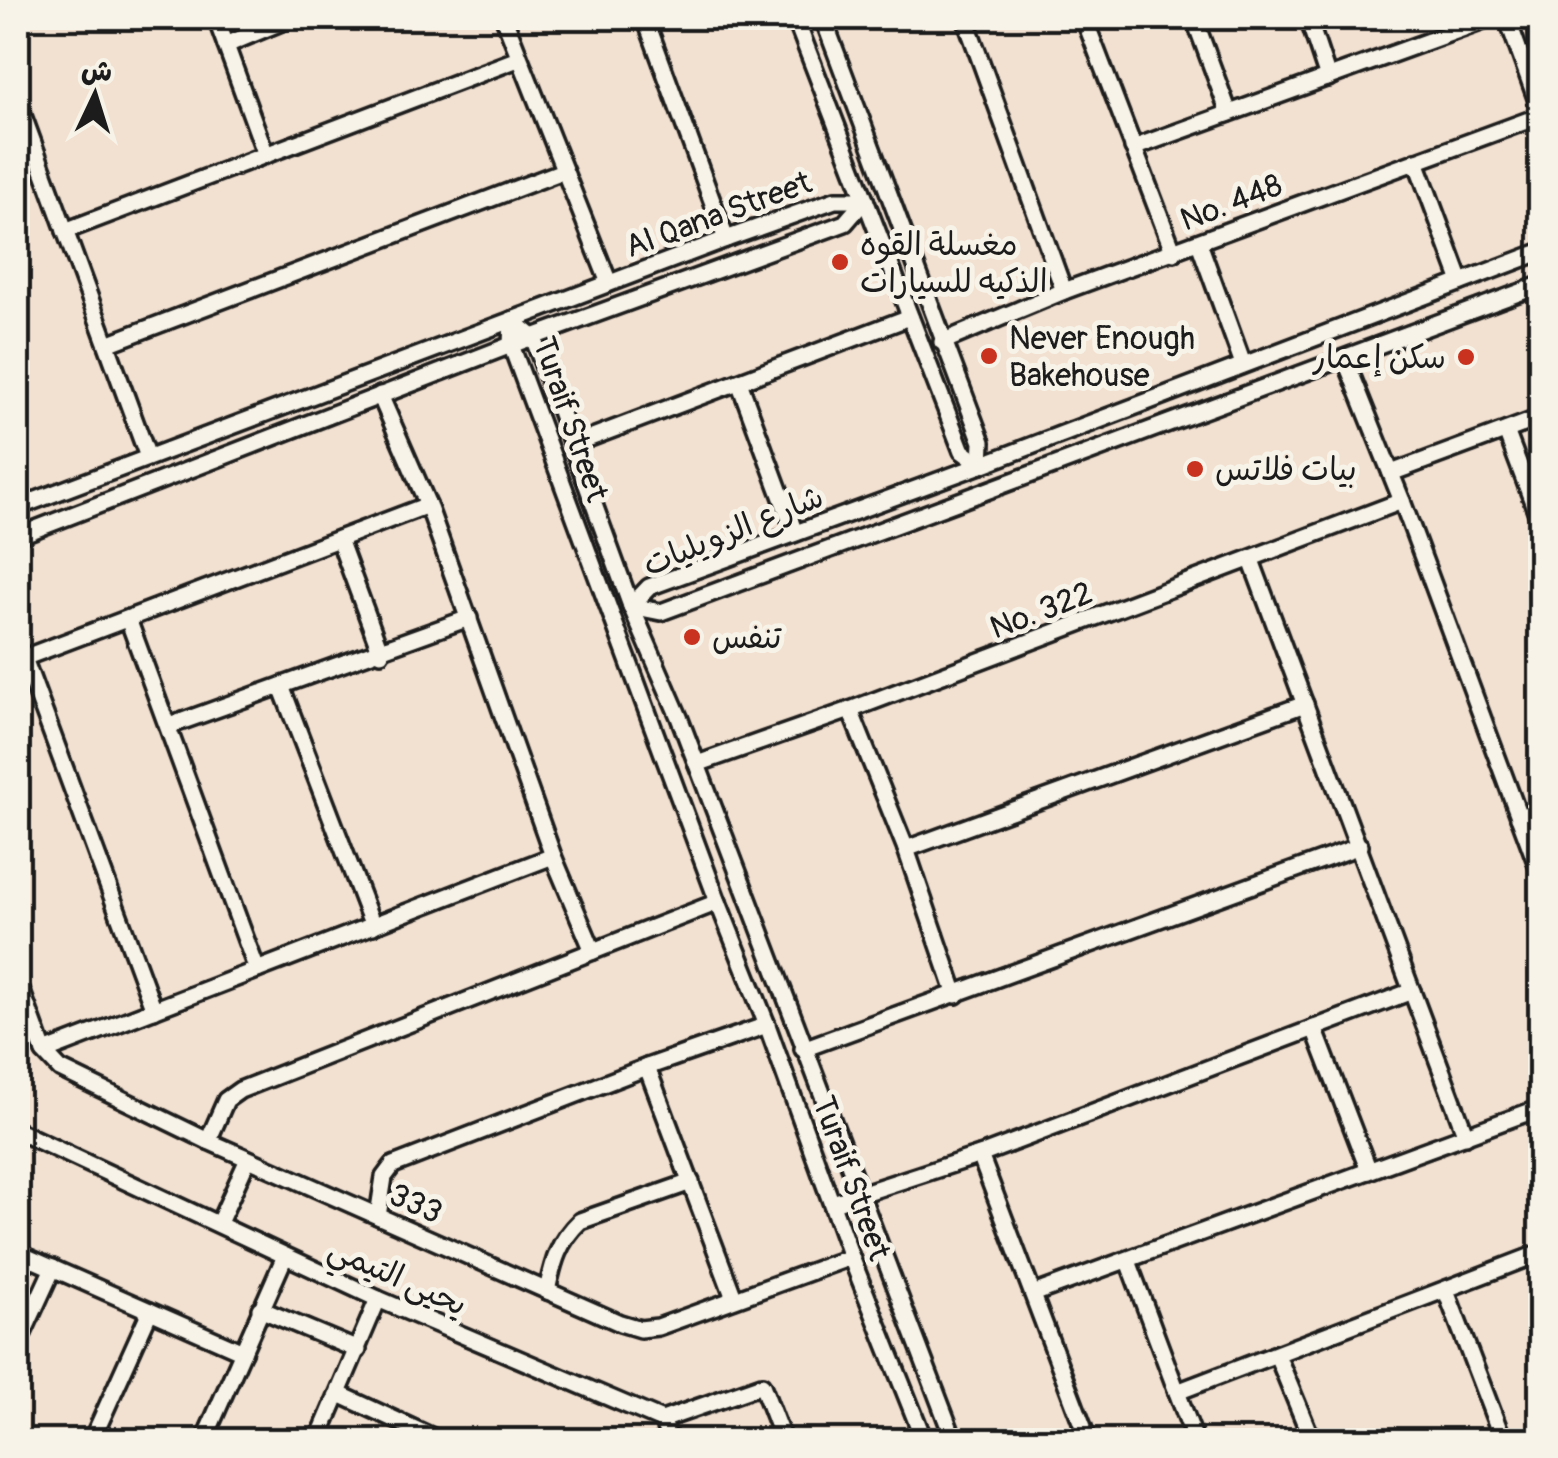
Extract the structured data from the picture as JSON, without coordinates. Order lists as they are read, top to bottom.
{
  "streets": {
    "street": [
      "No. 448",
      "Al Qana Street",
      "Turaif Street",
      "شارع الزويليات",
      "No. 322",
      "333",
      "يحيى التيمي"
    ]
  },
  "crossings": [
    ["Al Qana Street", "Turaif Street"],
    ["Turaif Street", "شارع الزويليات"],
    ["Turaif Street", "No. 322"],
    ["Turaif Street", "333"]
  ],
  "places": [
    "مغسلة القوه الذكيه للسيارات",
    "Never Enough Bakehouse",
    "سكن إعمار",
    "بيات فلاتس",
    "تنفس"
  ],
  "north": "top"
}
